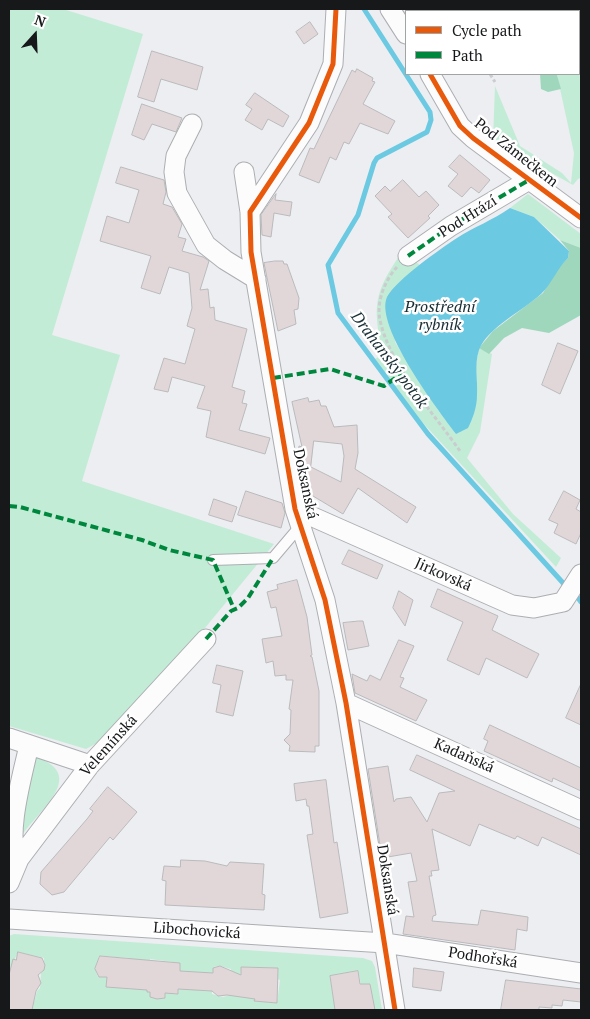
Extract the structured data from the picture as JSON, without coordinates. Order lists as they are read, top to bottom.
{
  "streets": {
    "street": [
      "Pod Zámečkem",
      "Pod Hrází",
      "Doksanská",
      "Jirkovská",
      "Velemínská",
      "Kadaňská",
      "Libochovická",
      "Podhořská"
    ]
  },
  "crossings": [
    ["Pod Zámečkem", "Pod Hrází"],
    ["Doksanská", "Jirkovská"],
    ["Doksanská", "Kadaňská"],
    ["Doksanská", "Libochovická"],
    ["Doksanská", "Podhořská"],
    ["Libochovická", "Podhořská"]
  ],
  "water": ["Prostřední rybník", "Drahanský potok"],
  "legend": ["Cycle path", "Path"],
  "north": "top"
}
